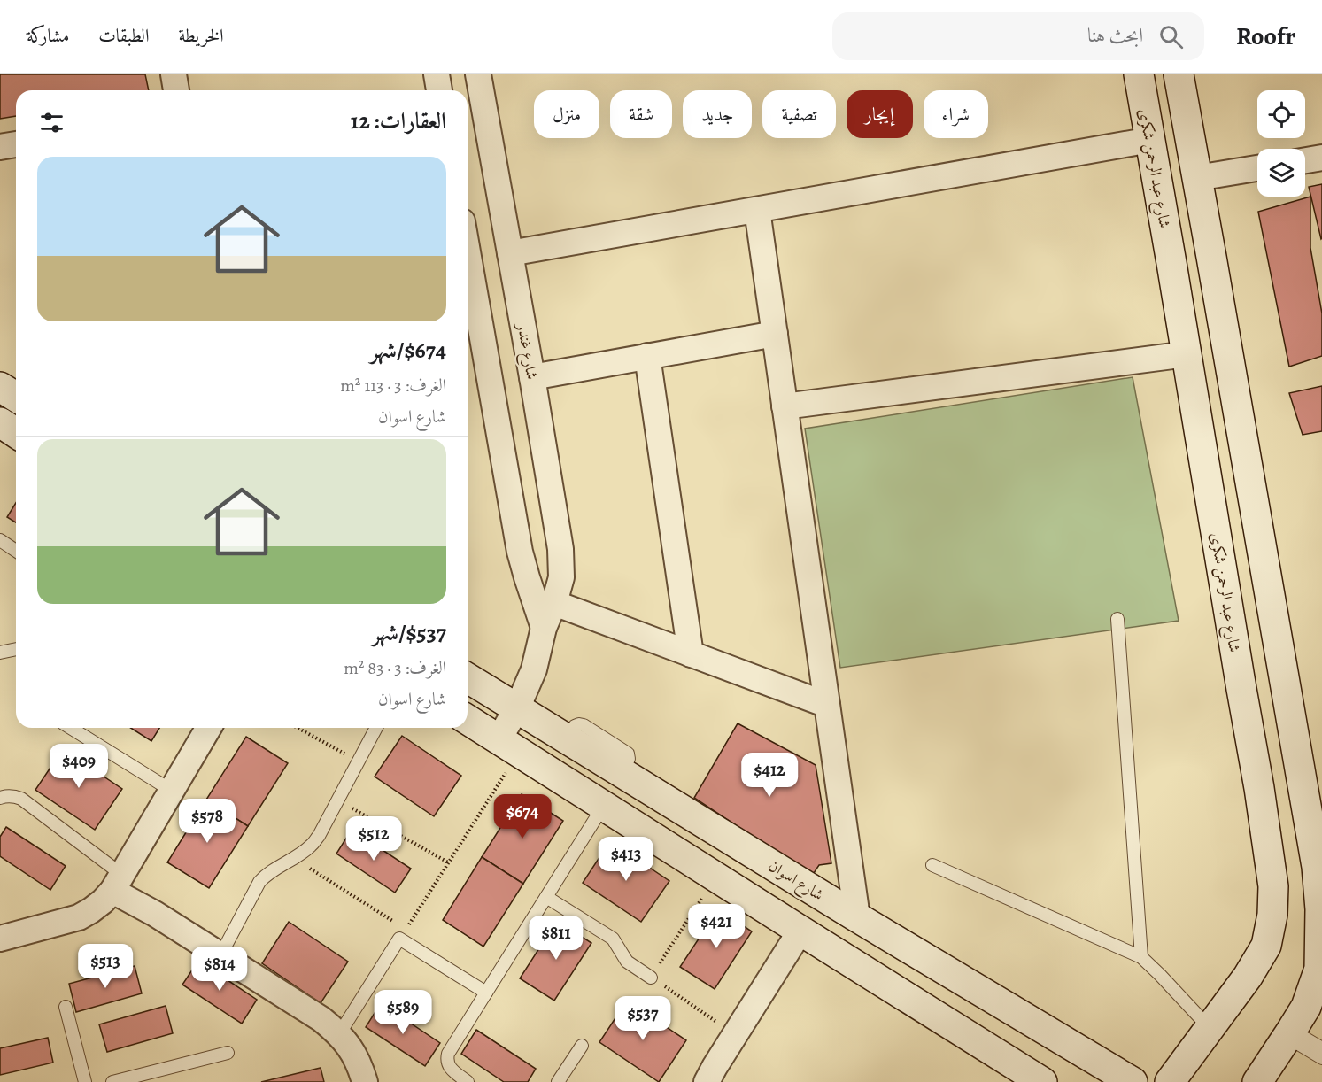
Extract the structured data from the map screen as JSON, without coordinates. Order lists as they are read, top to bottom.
{
  "streets": {
    "street": ["شارع عبد الرحمن شكرى", "شارع غندر", "شارع اسوان"]
  },
  "crossings": [
    ["شارع غندر", "شارع اسوان"]
  ],
  "page": {
    "header": "Roofr",
    "search": "ابحث هنا",
    "nav": ["الخريطة", "الطبقات", "مشاركة"],
    "chip": [
      "شراء",
      "إيجار",
      "تصفية",
      "جديد",
      "شقة",
      "منزل"
    ],
    "heading": "العقارات: 12",
    "list": [
      {
        "name": "$674/شهر",
        "note": "الغرف: 3 · 113 m² · شارع اسوان"
      },
      {
        "name": "$537/شهر",
        "note": "الغرف: 3 · 83 m² · شارع اسوان"
      }
    ],
    "price": [
      "$409",
      "$412",
      "$674",
      "$578",
      "$512",
      "$413",
      "$421",
      "$811",
      "$513",
      "$814",
      "$589",
      "$537"
    ]
  }
}
